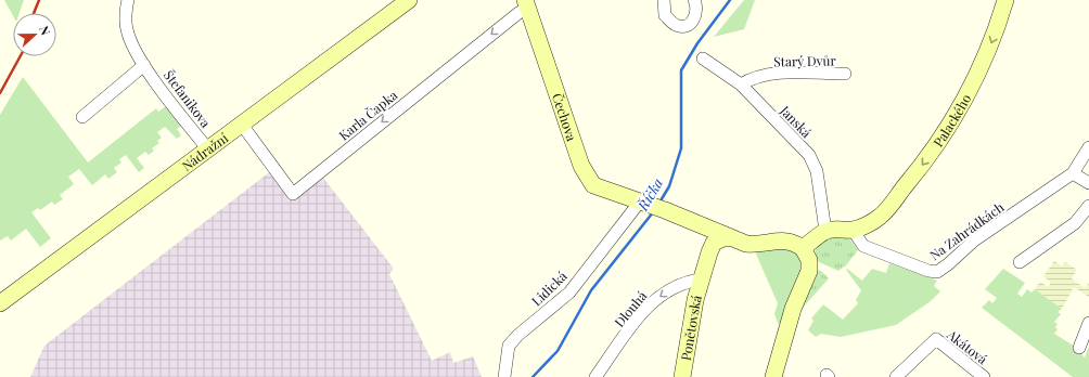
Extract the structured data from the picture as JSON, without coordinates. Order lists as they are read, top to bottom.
{
  "streets": {
    "street": [
      "Starý Dvůr",
      "Štefanikova",
      "Karla Čapka",
      "Čechova",
      "Palackého",
      "Janská",
      "Nádražní",
      "Na Zahrádkách",
      "Lidická",
      "Dlouhá",
      "Ponětovská",
      "Akátová"
    ]
  },
  "crossings": [
    ["Starý Dvůr", "Janská"],
    ["Štefanikova", "Nádražní"],
    ["Karla Čapka", "Čechova"],
    ["Karla Čapka", "Nádražní"],
    ["Čechova", "Lidická"],
    ["Palackého", "Na Zahrádkách"],
    ["Dlouhá", "Ponětovská"]
  ],
  "one_way": ["Palackého", "Dlouhá"],
  "water": ["Říčka"],
  "north": "right"
}
